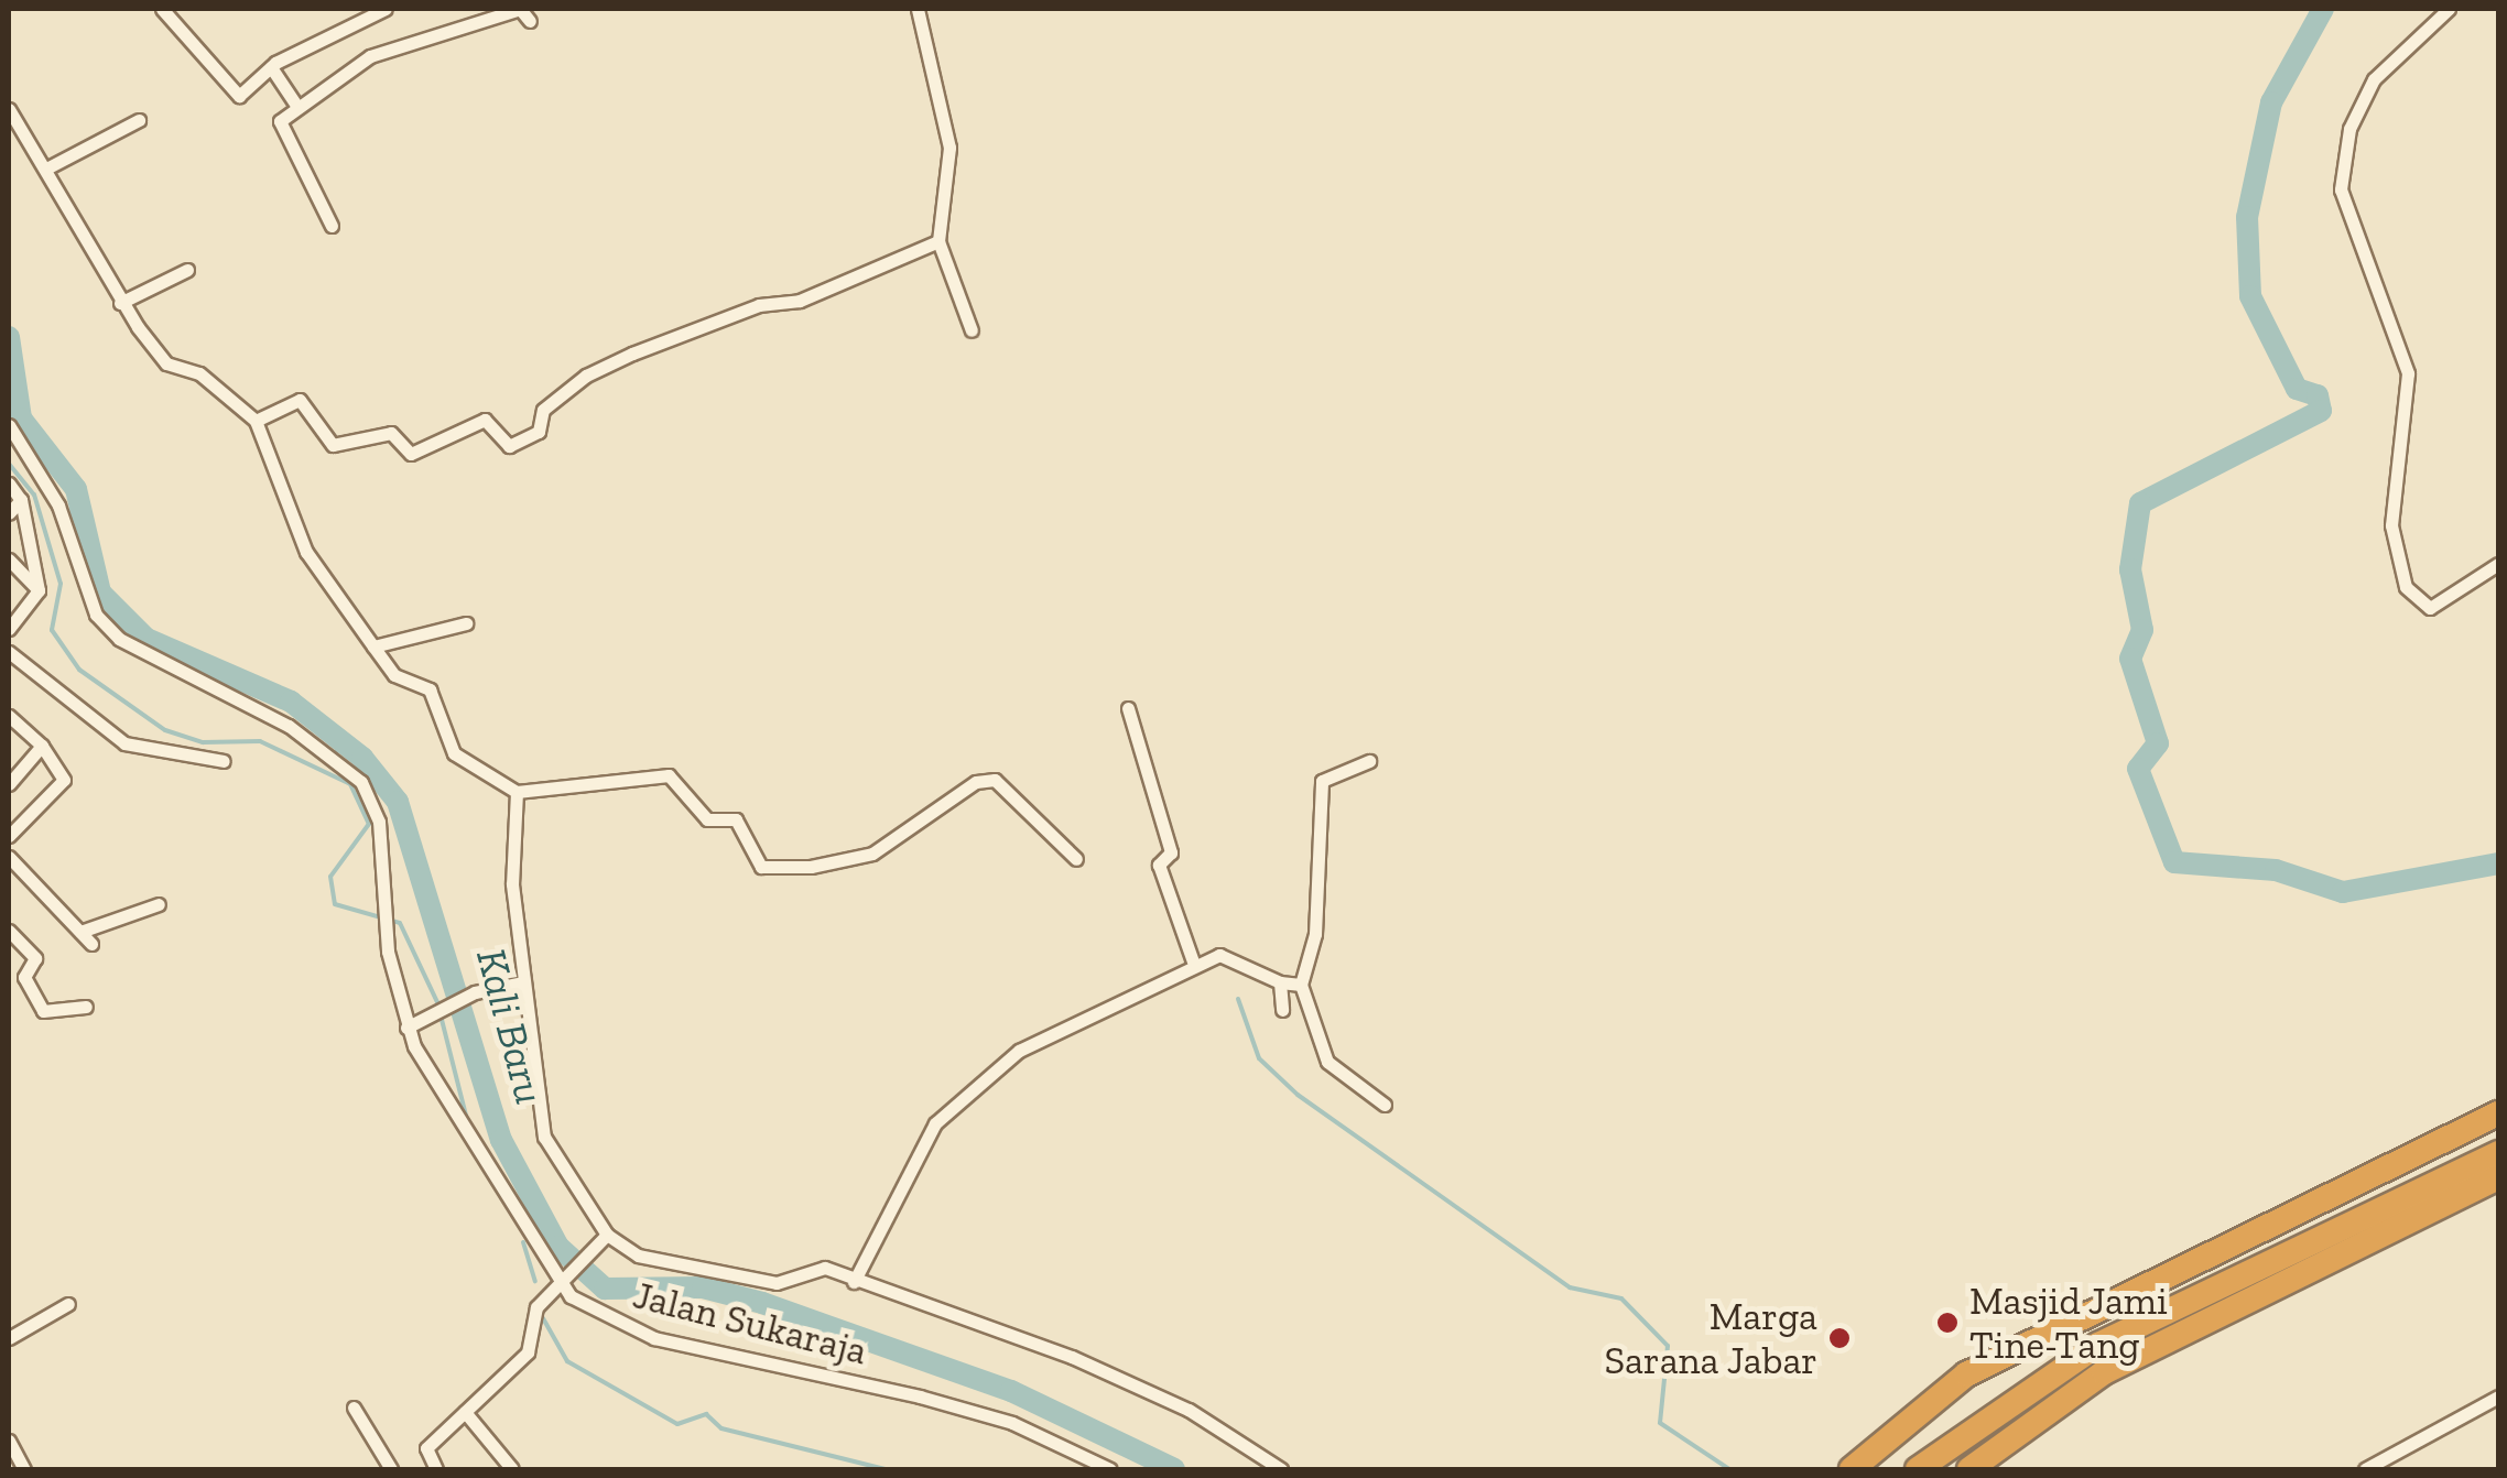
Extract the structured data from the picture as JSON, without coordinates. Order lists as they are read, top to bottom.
{
  "streets": {
    "street": ["Jalan Sukaraja"]
  },
  "water": ["Kali Baru"],
  "places": ["Masjid Jami Tine-Tang", "Marga Sarana Jabar"]
}
